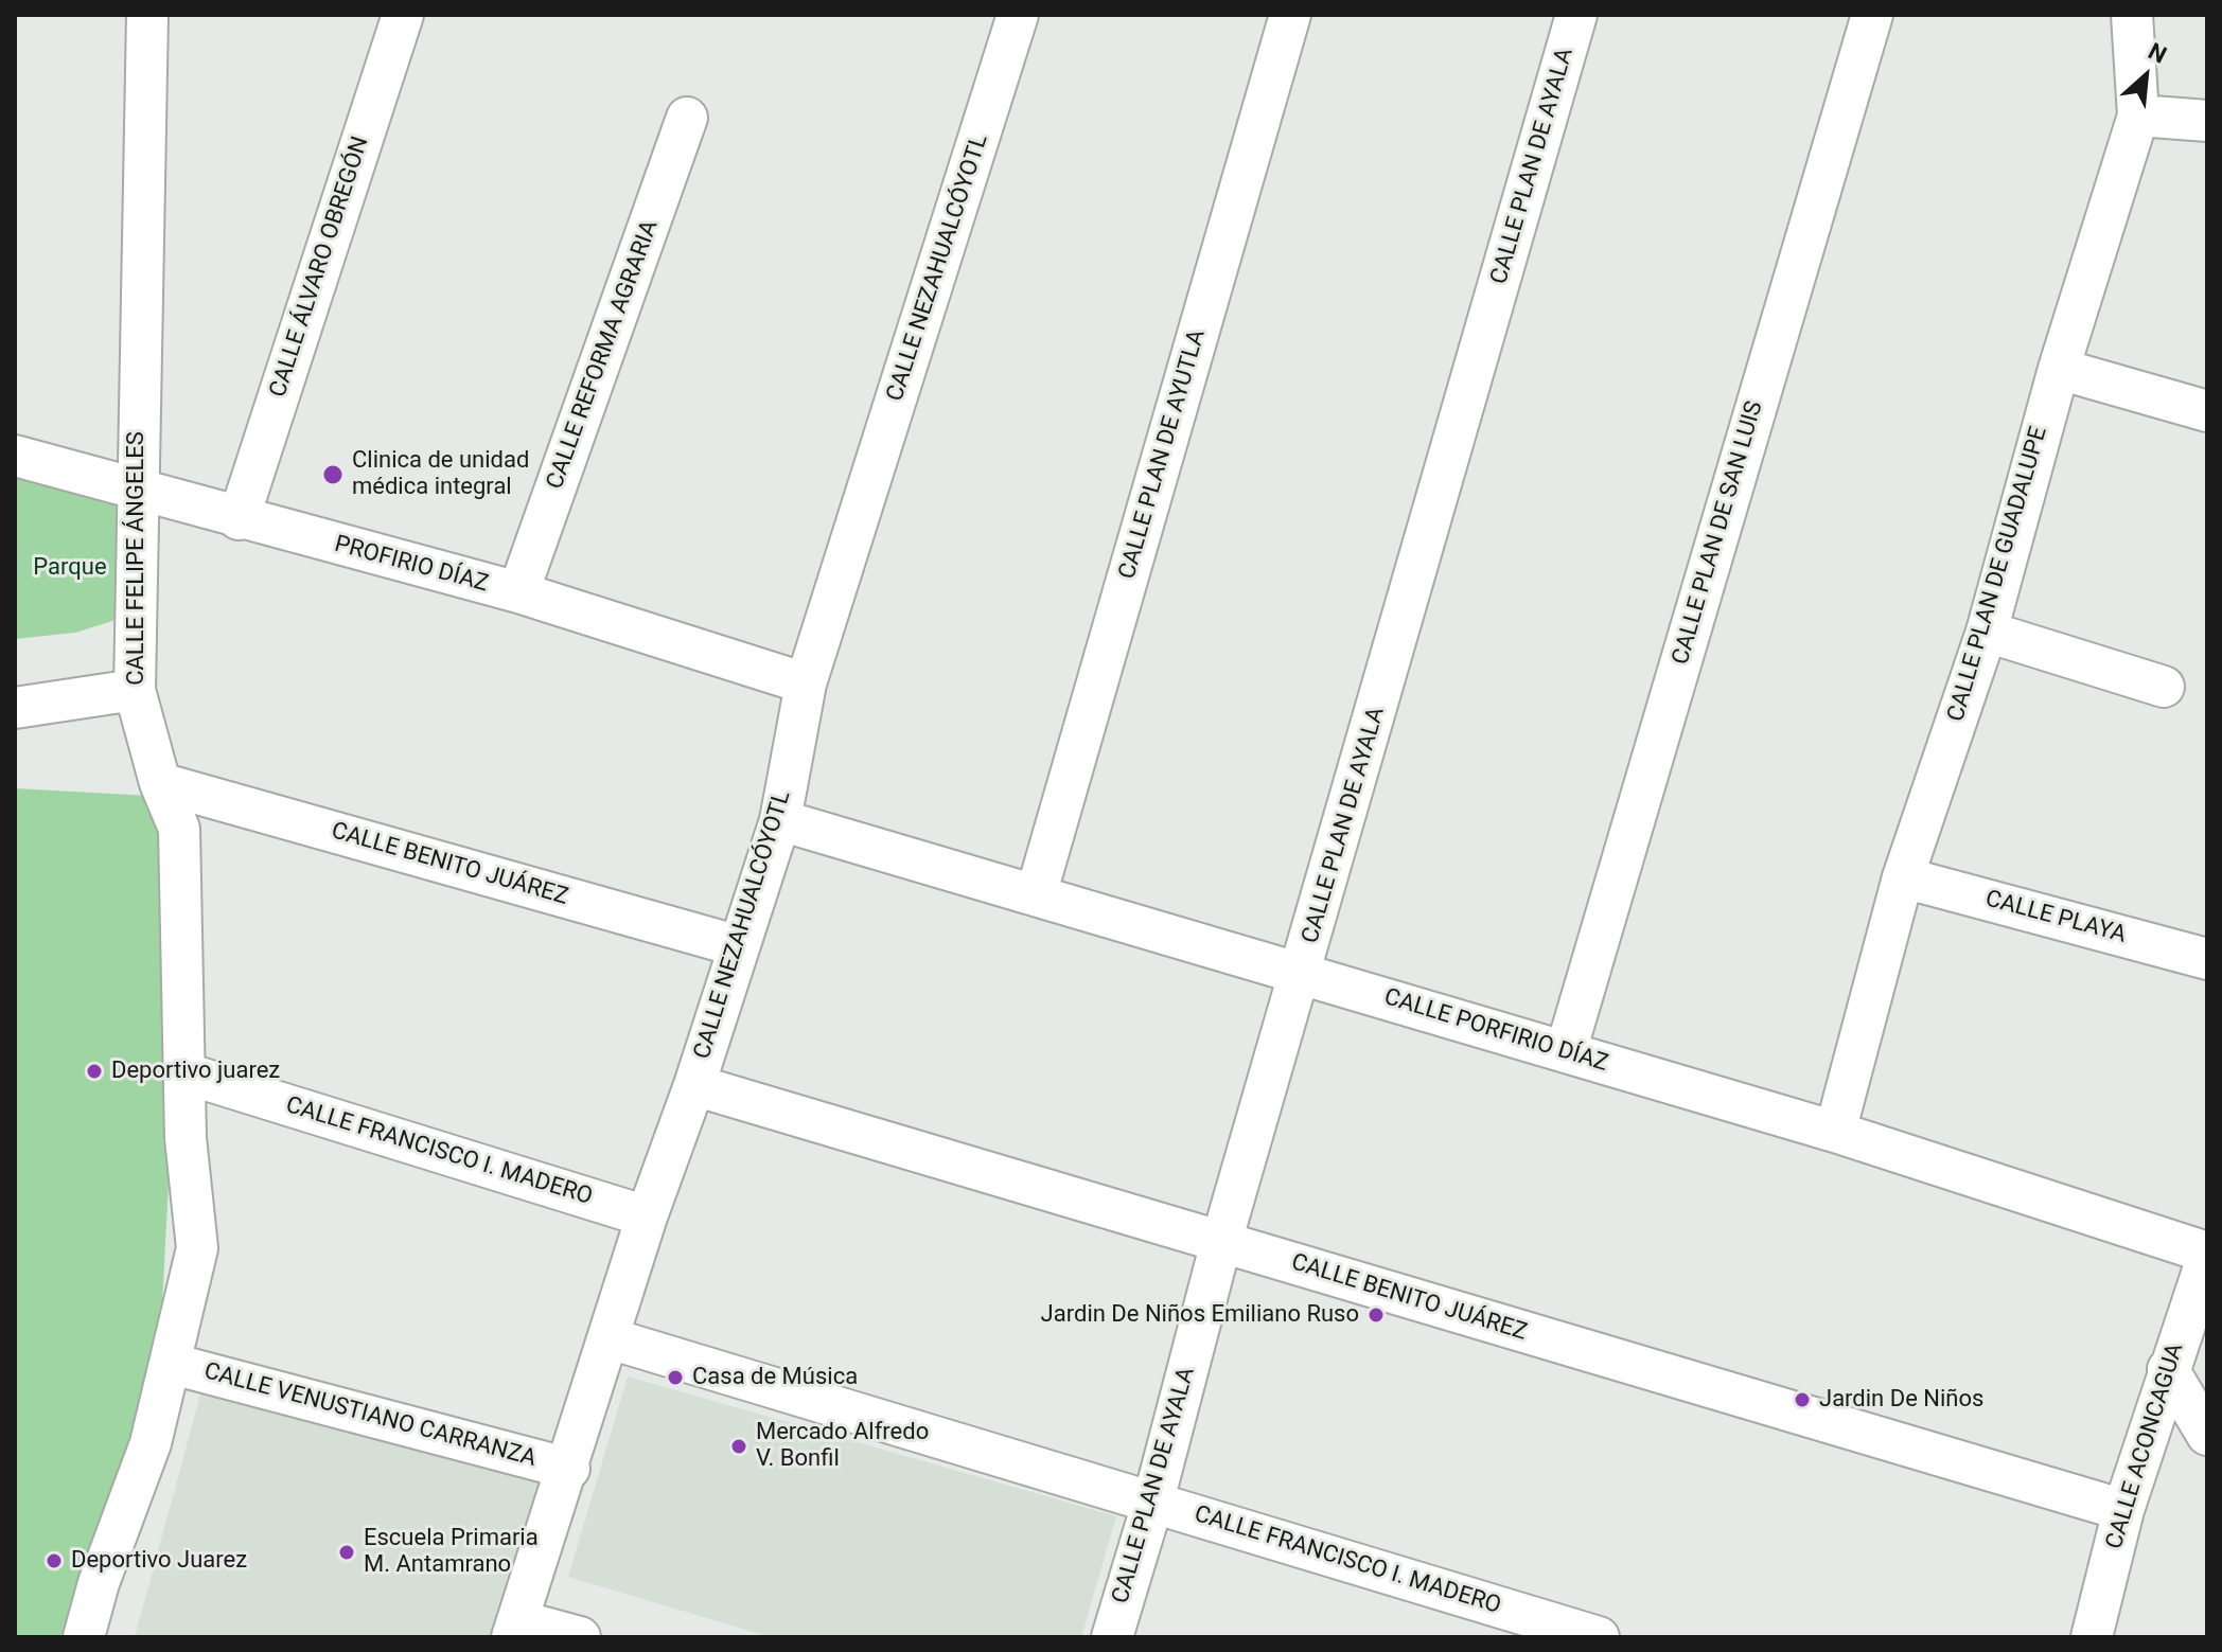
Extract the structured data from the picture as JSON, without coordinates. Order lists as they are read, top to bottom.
{
  "streets": {
    "street": [
      "CALLE PLAN DE AYALA",
      "CALLE ÁLVARO OBREGÓN",
      "CALLE NEZAHUALCÓYOTL",
      "CALLE REFORMA AGRARIA",
      "CALLE PLAN DE AYUTLA",
      "CALLE PLAN DE SAN LUIS",
      "CALLE FELIPE ÁNGELES",
      "PROFIRIO DÍAZ",
      "CALLE PLAN DE GUADALUPE",
      "CALLE BENITO JUÁREZ",
      "CALLE PLAYA",
      "CALLE PORFIRIO DÍAZ",
      "CALLE FRANCISCO I. MADERO",
      "CALLE VENUSTIANO CARRANZA",
      "CALLE ACONCAGUA"
    ]
  },
  "crossings": [
    ["CALLE PLAN DE AYALA", "CALLE BENITO JUÁREZ"],
    ["CALLE PLAN DE AYALA", "CALLE PORFIRIO DÍAZ"],
    ["CALLE PLAN DE AYALA", "CALLE FRANCISCO I. MADERO"],
    ["CALLE ÁLVARO OBREGÓN", "PROFIRIO DÍAZ"],
    ["CALLE NEZAHUALCÓYOTL", "PROFIRIO DÍAZ"],
    ["CALLE NEZAHUALCÓYOTL", "CALLE BENITO JUÁREZ"],
    ["CALLE NEZAHUALCÓYOTL", "CALLE PORFIRIO DÍAZ"],
    ["CALLE NEZAHUALCÓYOTL", "CALLE FRANCISCO I. MADERO"],
    ["CALLE NEZAHUALCÓYOTL", "CALLE VENUSTIANO CARRANZA"],
    ["CALLE REFORMA AGRARIA", "PROFIRIO DÍAZ"],
    ["CALLE PLAN DE AYUTLA", "CALLE PORFIRIO DÍAZ"],
    ["CALLE PLAN DE SAN LUIS", "CALLE PORFIRIO DÍAZ"],
    ["CALLE FELIPE ÁNGELES", "PROFIRIO DÍAZ"],
    ["CALLE FELIPE ÁNGELES", "CALLE BENITO JUÁREZ"],
    ["CALLE FELIPE ÁNGELES", "CALLE FRANCISCO I. MADERO"],
    ["CALLE FELIPE ÁNGELES", "CALLE VENUSTIANO CARRANZA"],
    ["CALLE PLAN DE GUADALUPE", "CALLE PLAYA"],
    ["CALLE PLAN DE GUADALUPE", "CALLE PORFIRIO DÍAZ"],
    ["CALLE BENITO JUÁREZ", "CALLE ACONCAGUA"],
    ["CALLE PORFIRIO DÍAZ", "CALLE ACONCAGUA"]
  ],
  "parks": ["Parque"],
  "places": [
    "Clinica de unidad médica integral",
    "Deportivo juarez",
    "Jardin De Niños Emiliano Ruso",
    "Casa de Música",
    "Jardin De Niños",
    "Mercado Alfredo V. Bonfil",
    "Escuela Primaria M. Antamrano",
    "Deportivo Juarez"
  ],
  "north": "top right"
}
